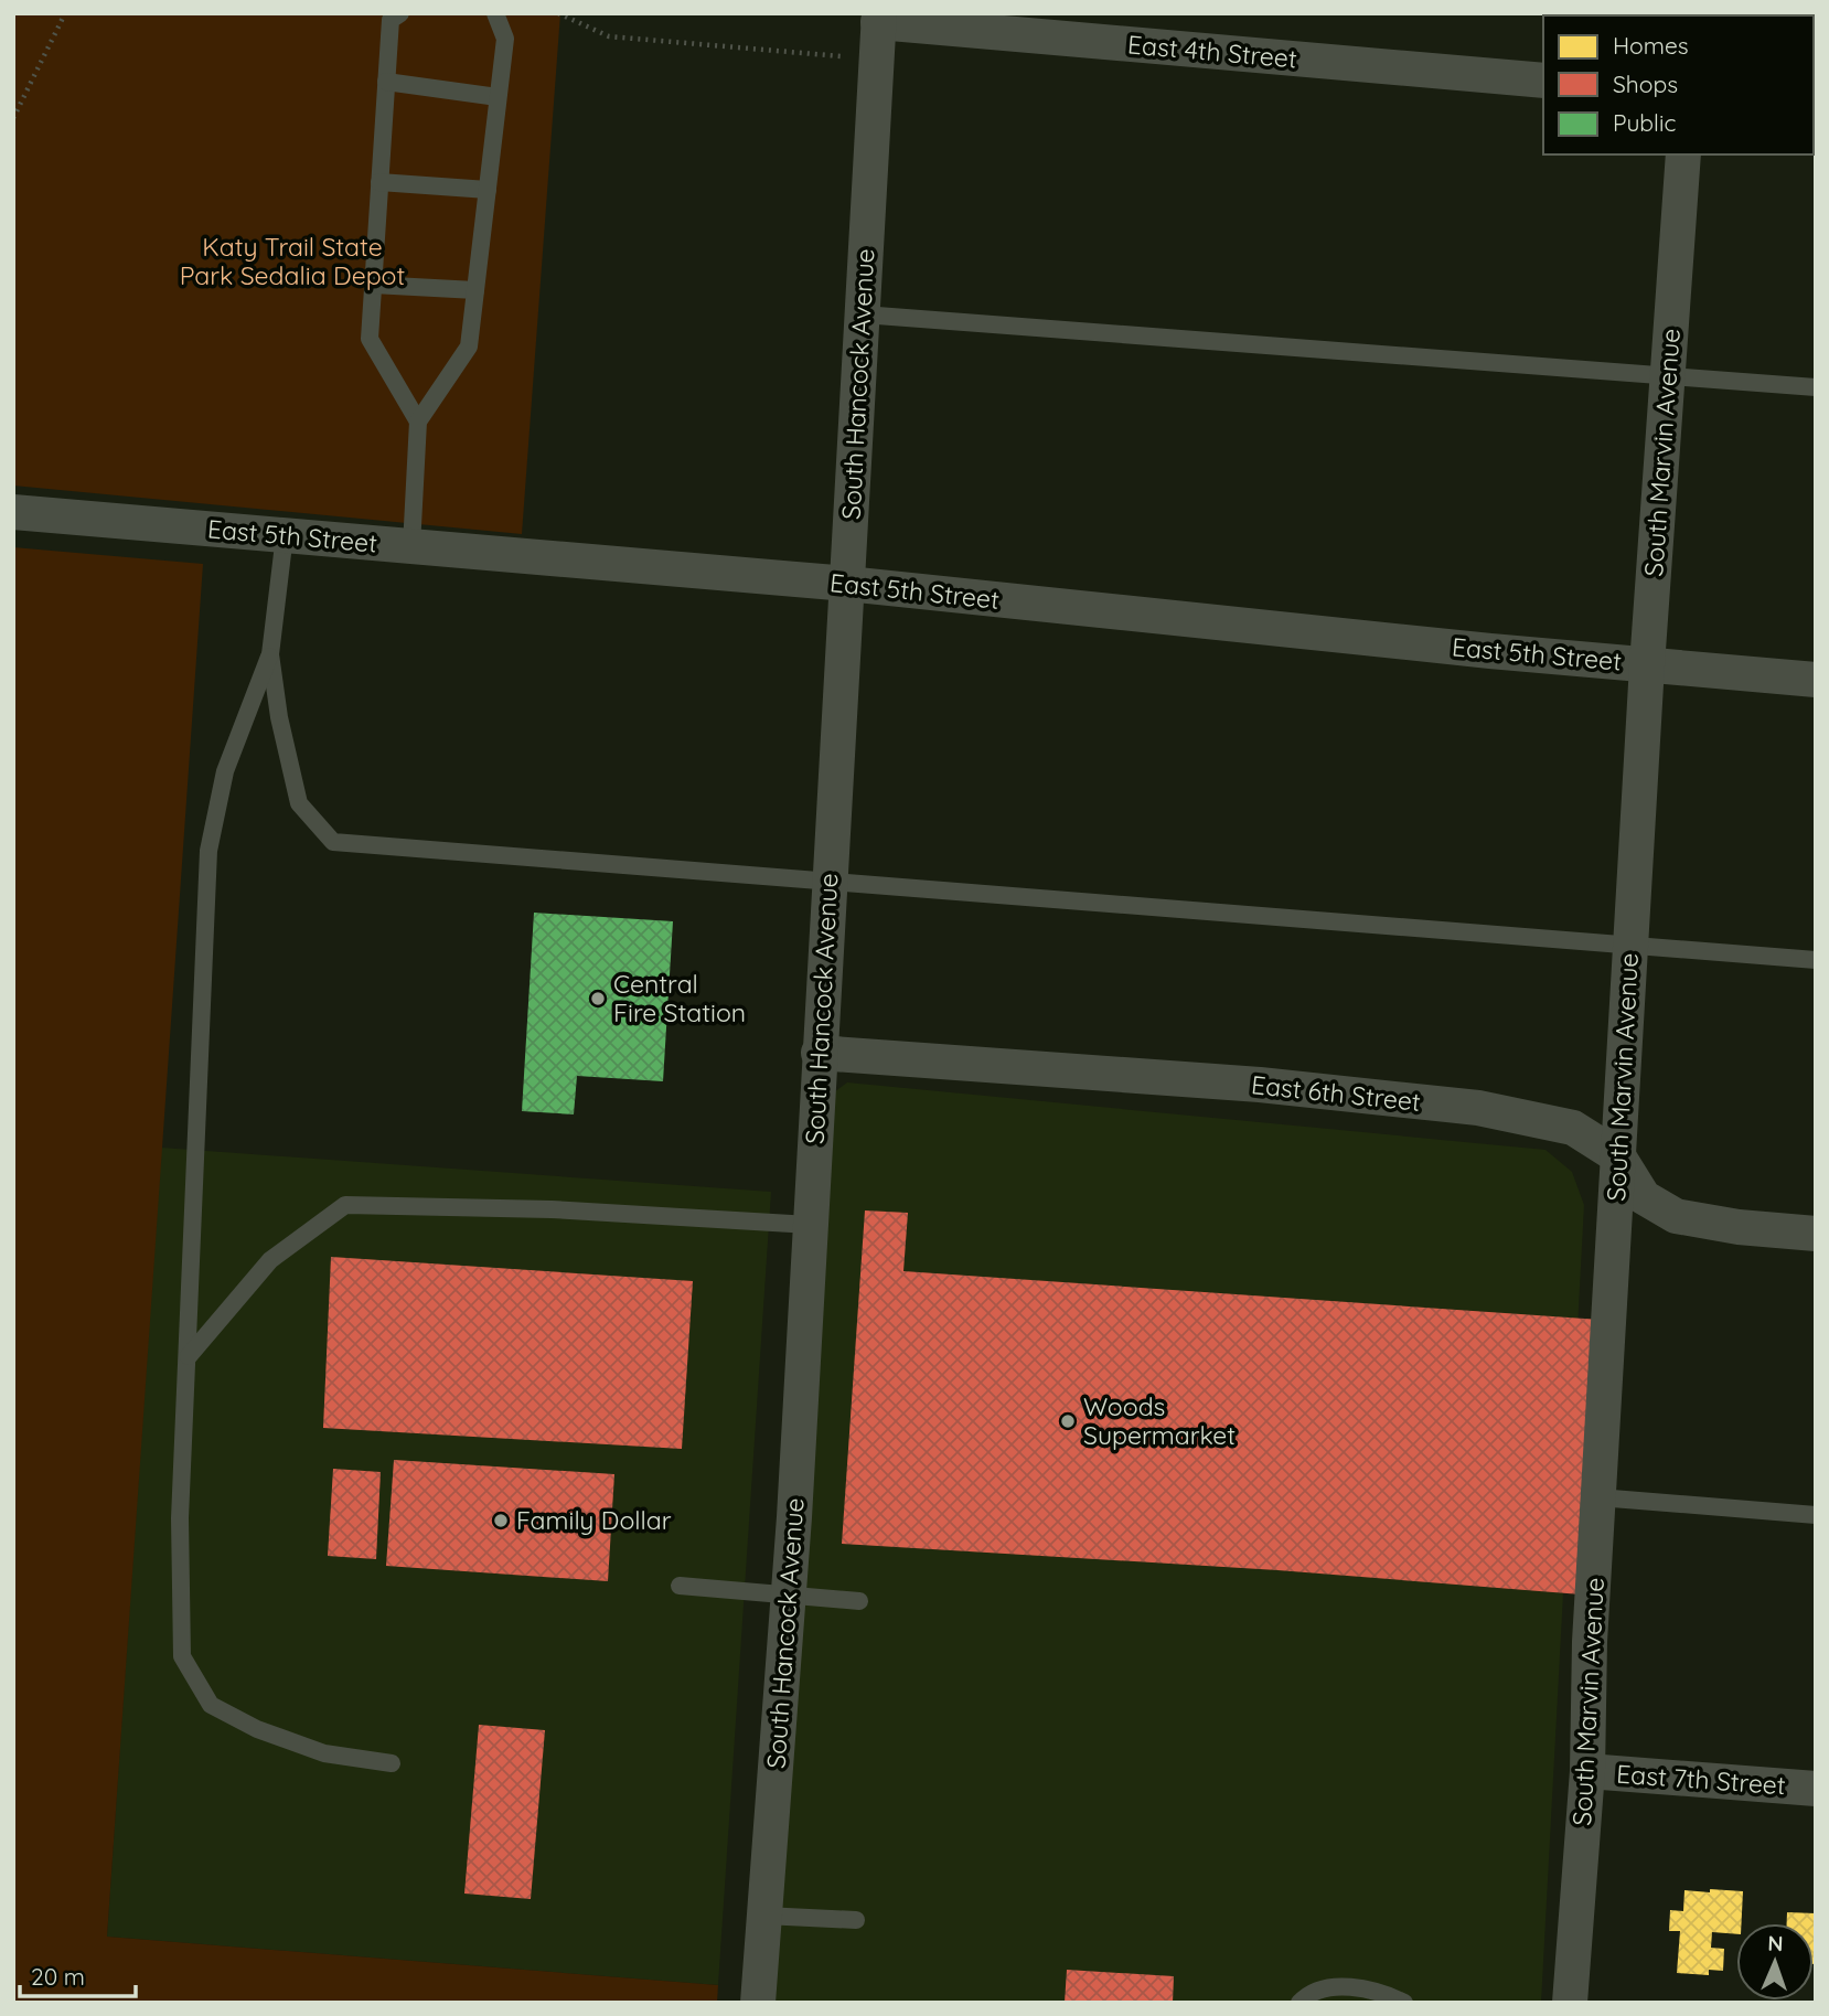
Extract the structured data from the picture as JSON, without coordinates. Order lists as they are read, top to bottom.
{
  "streets": {
    "street": [
      "East 4th Street",
      "South Hancock Avenue",
      "South Marvin Avenue",
      "East 5th Street",
      "East 6th Street",
      "East 7th Street"
    ]
  },
  "crossings": [
    ["East 4th Street", "South Hancock Avenue"],
    ["South Hancock Avenue", "East 5th Street"],
    ["South Hancock Avenue", "East 6th Street"],
    ["South Marvin Avenue", "East 5th Street"],
    ["South Marvin Avenue", "East 6th Street"],
    ["South Marvin Avenue", "East 7th Street"]
  ],
  "parks": ["Katy Trail State Park Sedalia Depot"],
  "places": ["Central Fire Station", "Woods Supermarket", "Family Dollar"],
  "legend": ["Homes", "Shops", "Public"],
  "scale_bar": "20 m",
  "north": "top"
}
